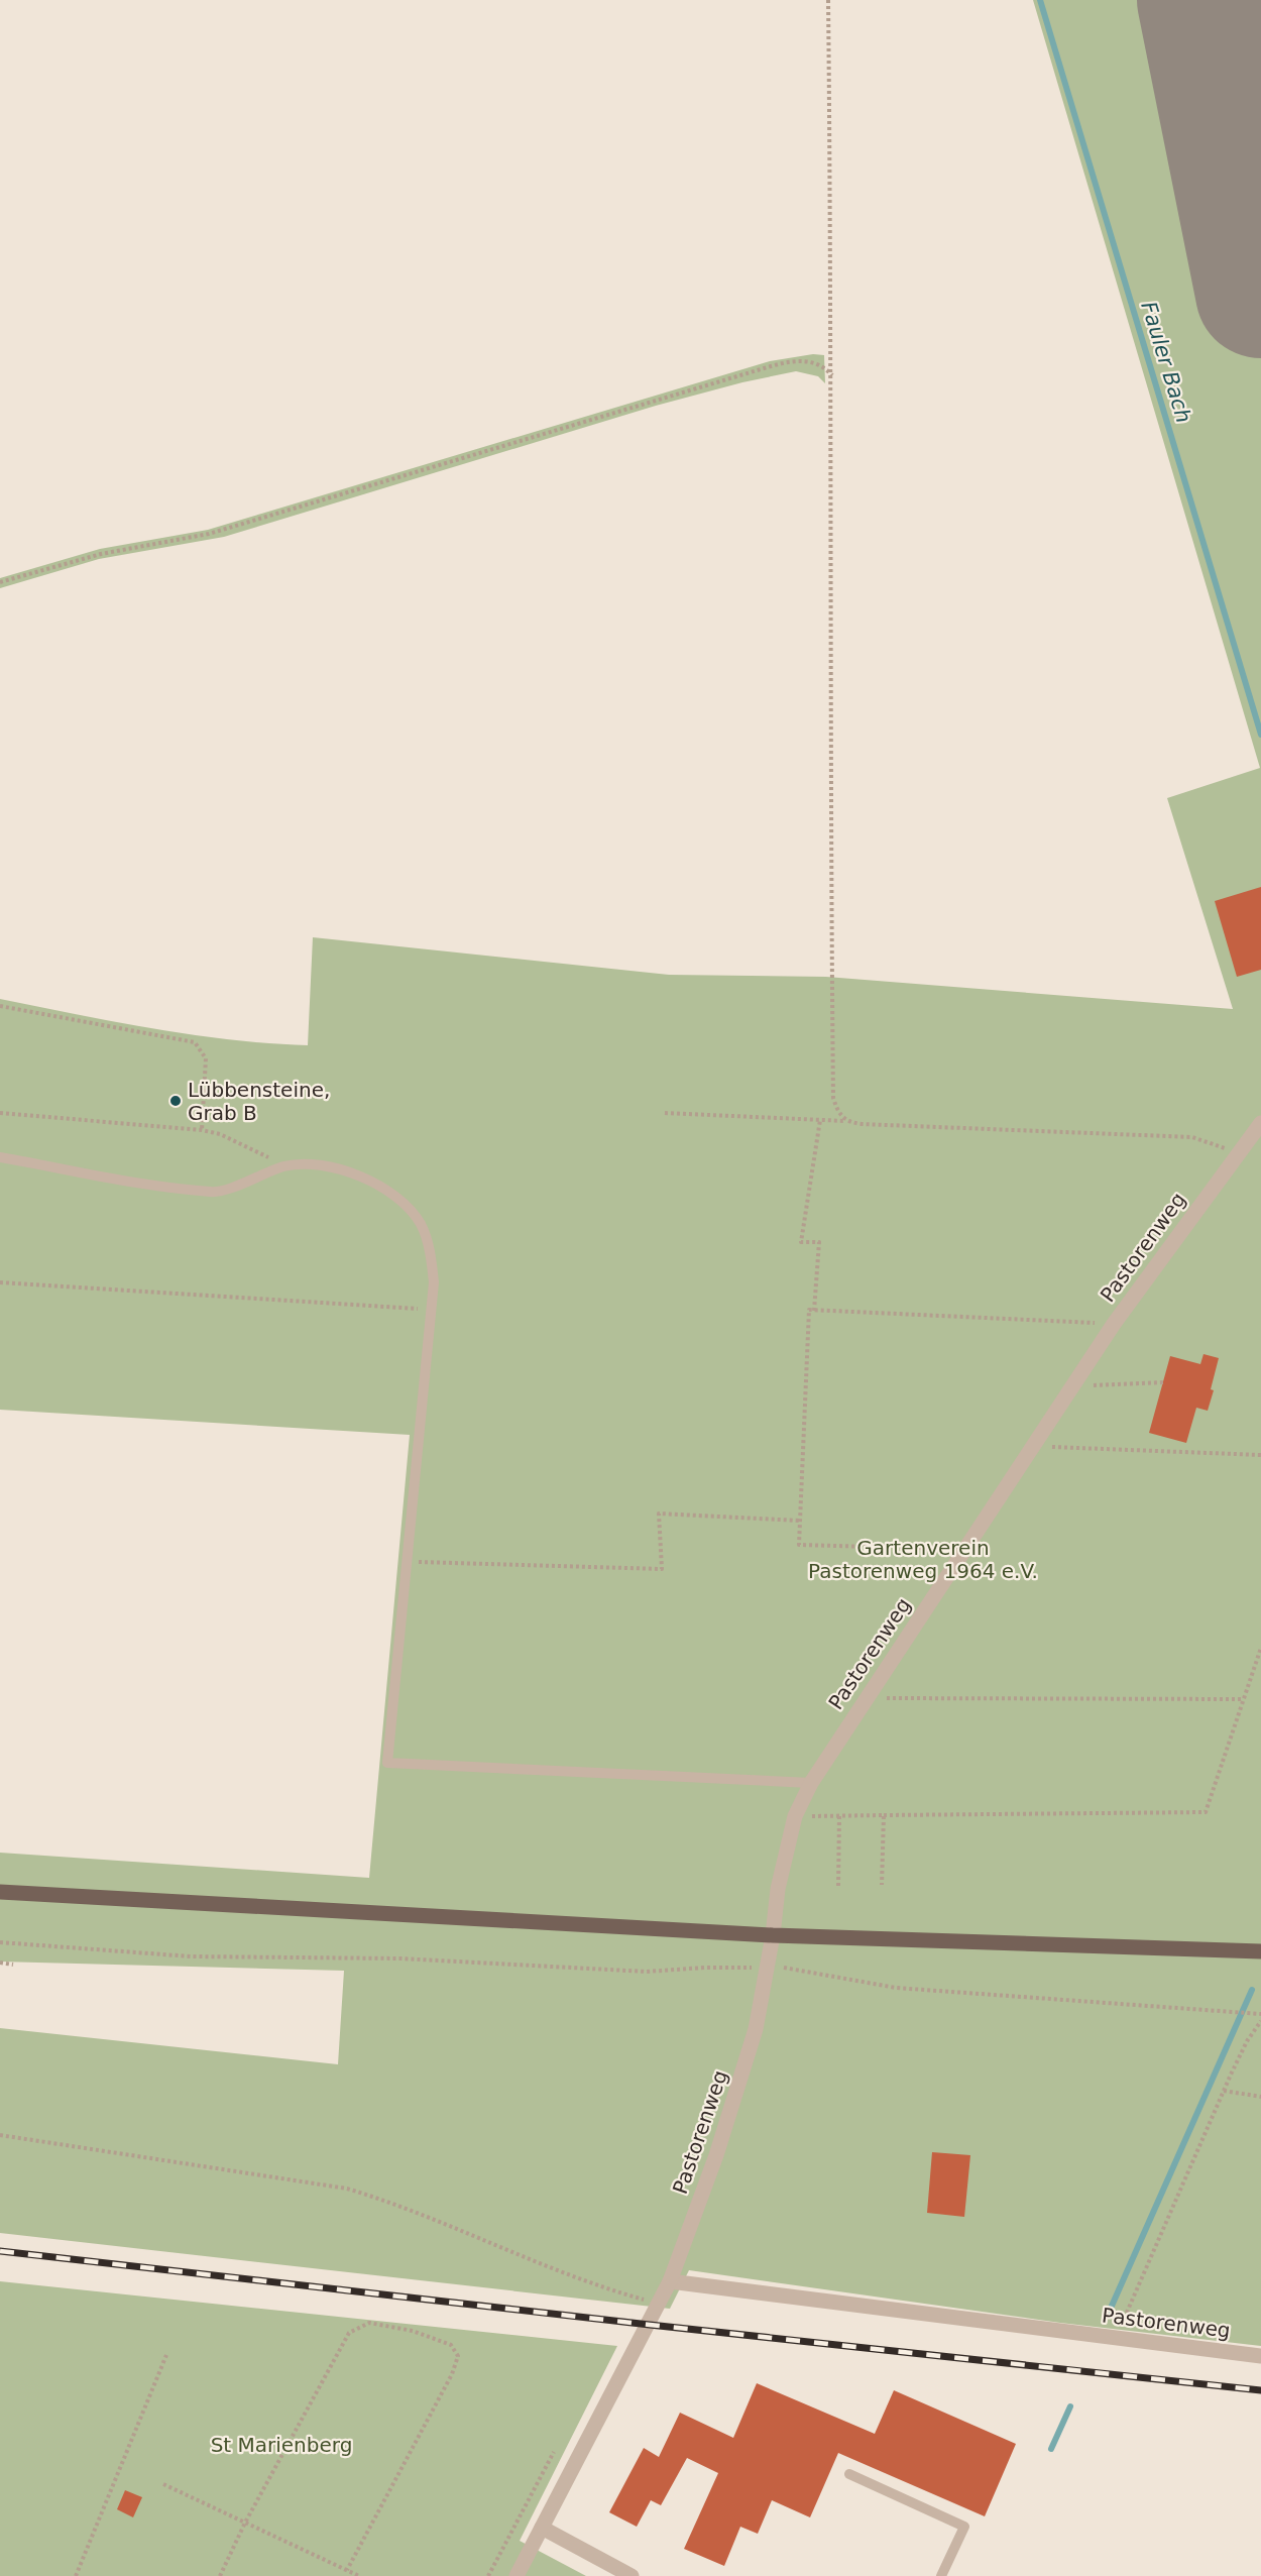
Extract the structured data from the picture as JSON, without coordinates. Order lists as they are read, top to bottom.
{
  "streets": {
    "street": ["Pastorenweg"]
  },
  "water": ["Fauler Bach"],
  "parks": ["Gartenverein Pastorenweg 1964 e.V.", "St Marienberg"],
  "places": ["Lübbensteine, Grab B"]
}
